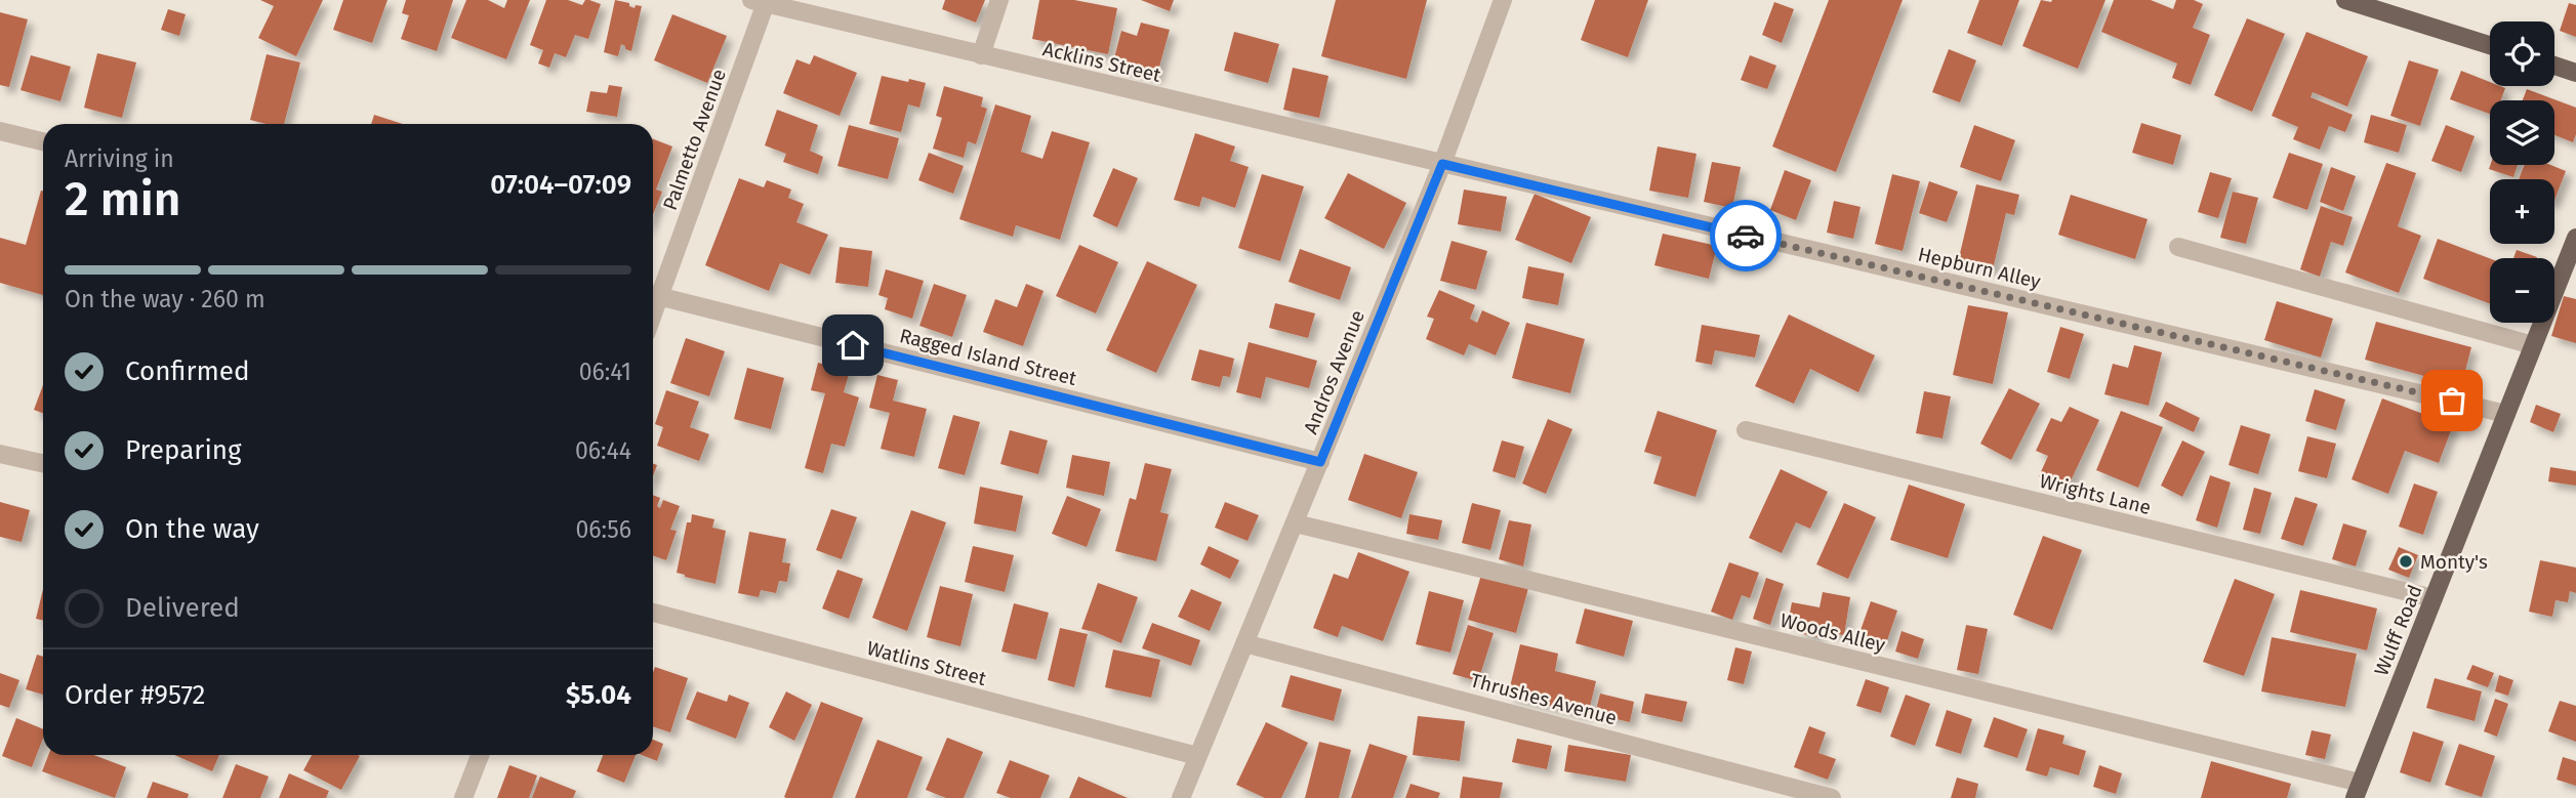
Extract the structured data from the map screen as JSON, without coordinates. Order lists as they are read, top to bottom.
{
  "streets": {
    "main road": ["Wulff Road"],
    "street": [
      "Acklins Street",
      "Palmetto Avenue",
      "Hepburn Alley",
      "Ragged Island Street",
      "Andros Avenue",
      "Wrights Lane",
      "Woods Alley",
      "Watlins Street",
      "Thrushes Avenue"
    ]
  },
  "crossings": [
    ["Acklins Street", "Palmetto Avenue"],
    ["Acklins Street", "Hepburn Alley"],
    ["Acklins Street", "Andros Avenue"],
    ["Palmetto Avenue", "Ragged Island Street"],
    ["Hepburn Alley", "Andros Avenue"],
    ["Hepburn Alley", "Wulff Road"],
    ["Ragged Island Street", "Andros Avenue"],
    ["Andros Avenue", "Woods Alley"],
    ["Andros Avenue", "Watlins Street"],
    ["Andros Avenue", "Thrushes Avenue"],
    ["Wrights Lane", "Wulff Road"],
    ["Wulff Road", "Woods Alley"]
  ],
  "places": ["Monty's"],
  "page": {
    "map_buttons": ["+", "−"],
    "heading": ["2 min", "Arriving in", "07:04–07:09"],
    "panel": ["Order #9572", "$5.04"],
    "bar": "On the way · 260 m",
    "list": [
      ["Confirmed", "06:41"],
      ["Preparing", "06:44"],
      ["On the way", "06:56"],
      "Delivered"
    ]
  }
}
